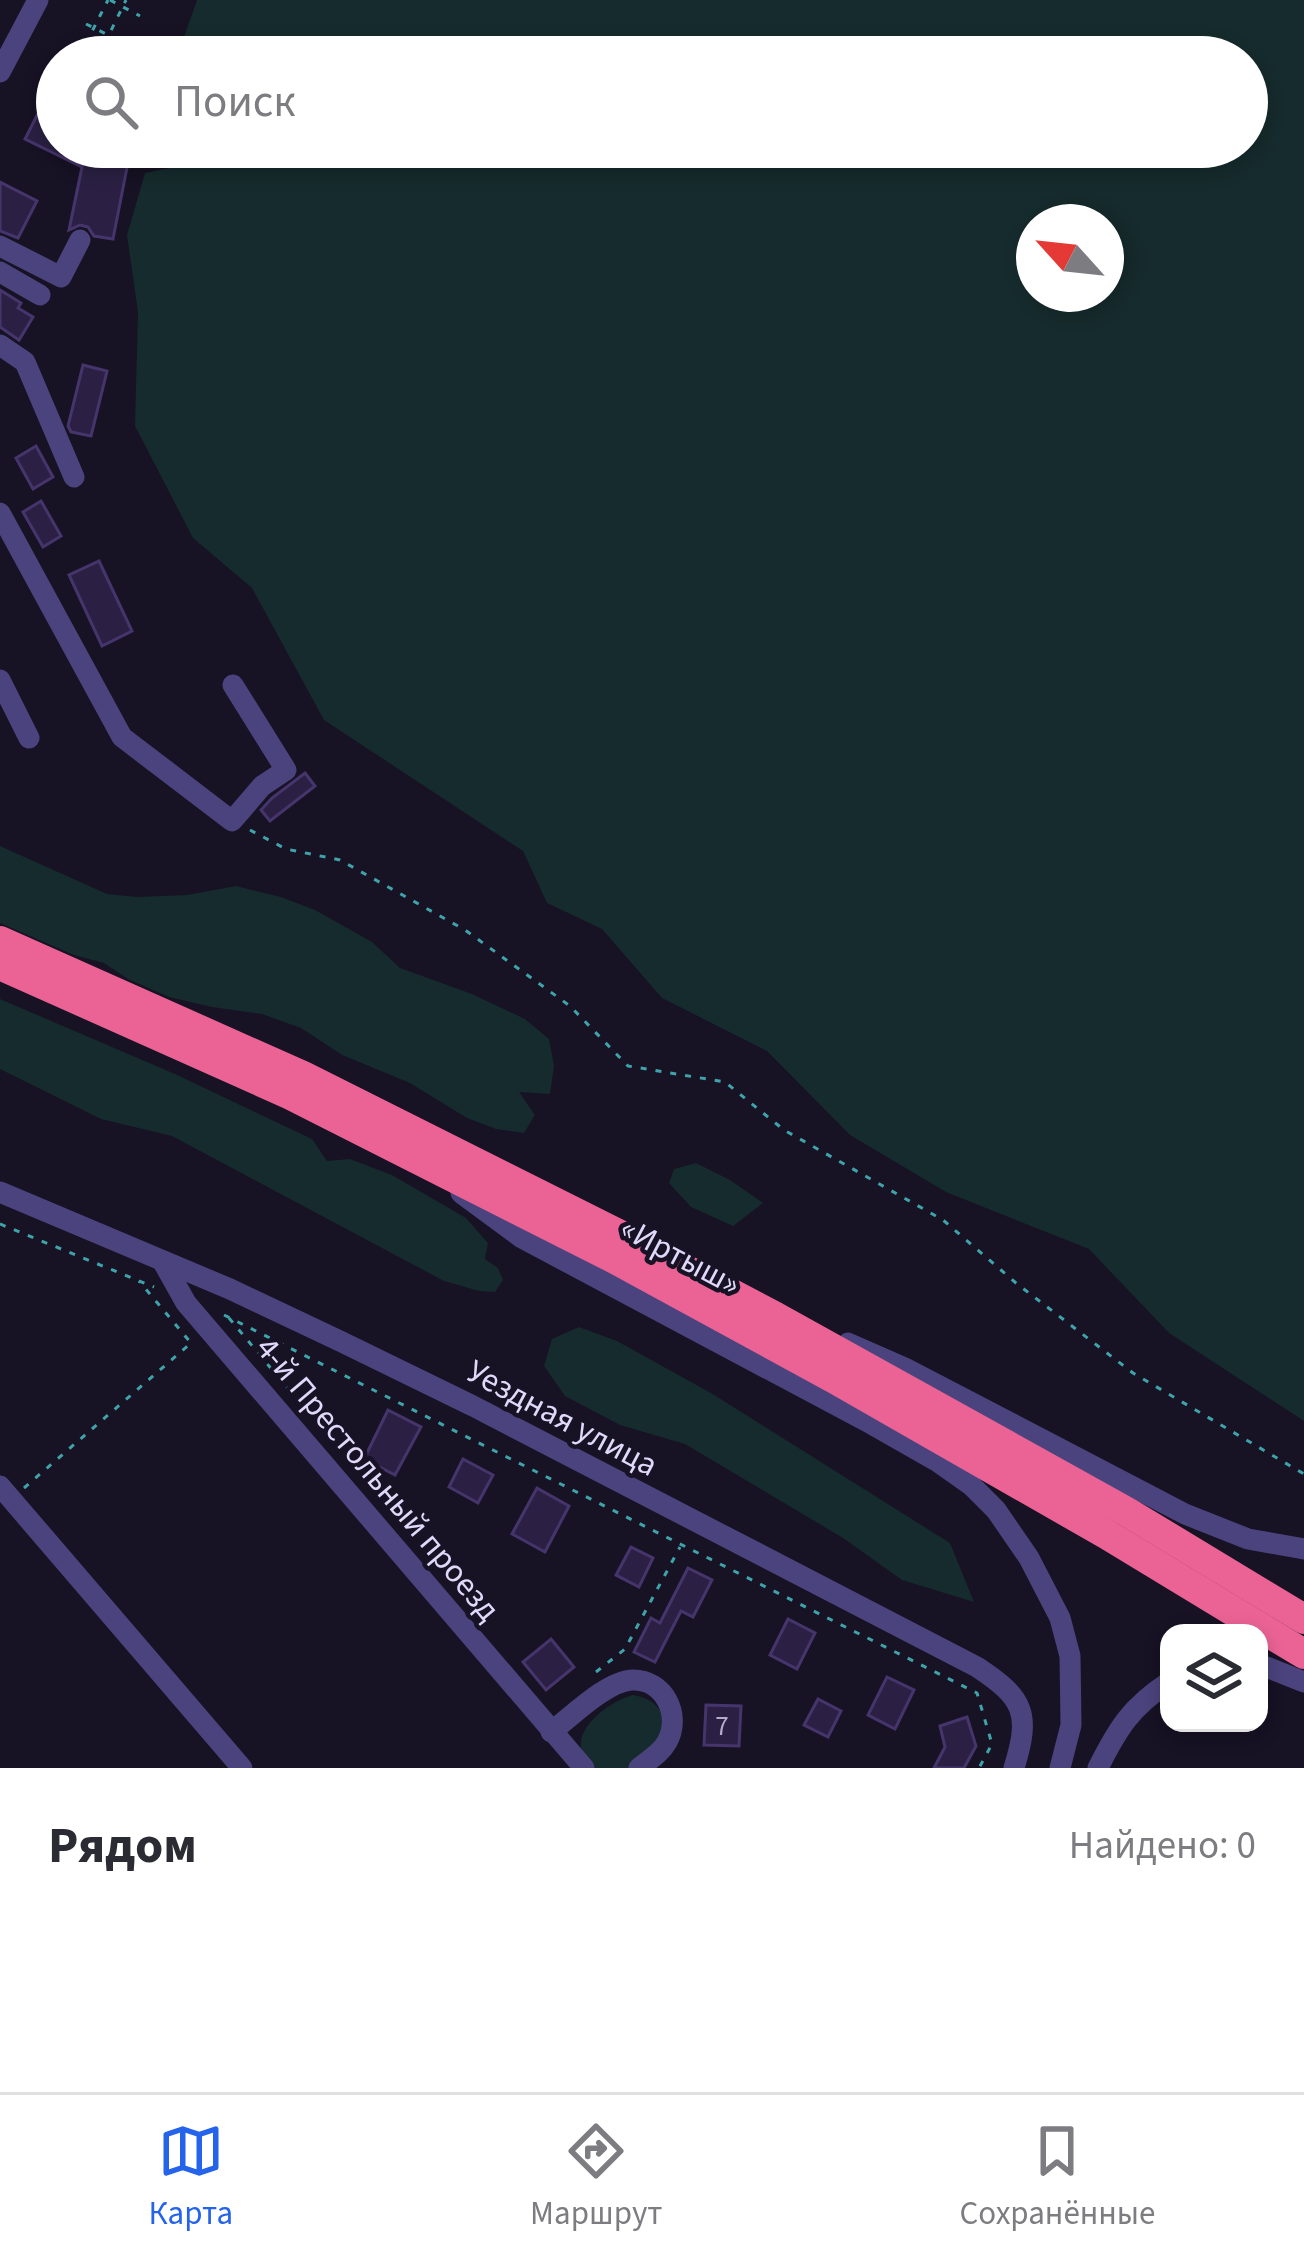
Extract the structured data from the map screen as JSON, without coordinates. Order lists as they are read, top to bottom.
{
  "streets": {
    "highway": ["«Иртыш»"],
    "street": ["Уездная улица", "4-й Престольный проезд"]
  },
  "crossings": [
    ["Уездная улица", "4-й Престольный проезд"]
  ],
  "house_numbers": ["7"],
  "north": "top left",
  "page": {
    "search": "Поиск",
    "heading": ["Рядом", "Найдено: 0"],
    "nav": ["Карта", "Маршрут", "Сохранённые"]
  }
}
